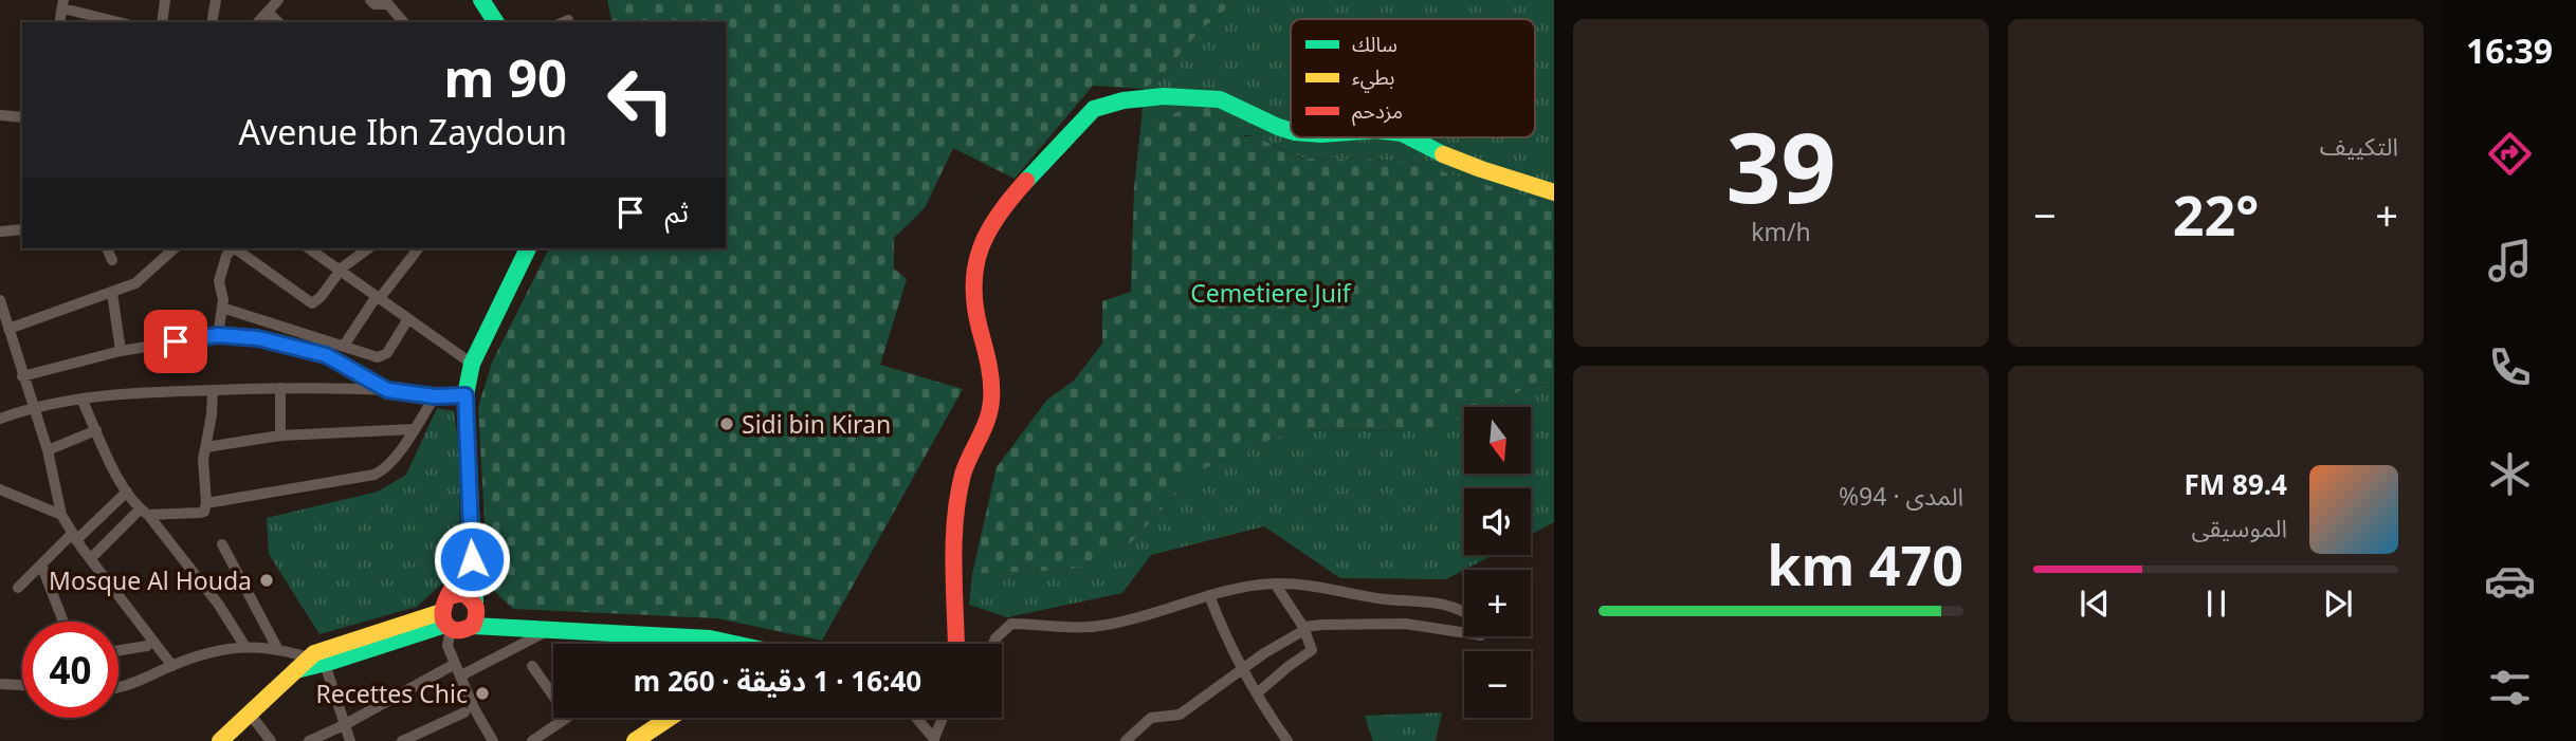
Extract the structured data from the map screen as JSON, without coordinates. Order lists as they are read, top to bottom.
{
  "parks": ["Cemetiere Juif"],
  "places": ["Sidi bin Kiran", "Mosque Al Houda", "Recettes Chic"],
  "legend": ["سالك", "بطيء", "مزدحم"],
  "north": "bottom",
  "page": {
    "tabs": "16:39",
    "tile": [
      "التكييف",
      ["39", "km/h"],
      ["المدى · 94%", "470 km"]
    ],
    "turn": ["90 m", "Avenue Ibn Zaydoun"],
    "then": "ثم",
    "heat": ["−", "22°", "+"],
    "map_buttons": ["+", "−"],
    "song": ["89.4 FM", "الموسيقى"],
    "limit": "40",
    "trip": "16:40 · 1 دقيقة · 260 m"
  }
}
